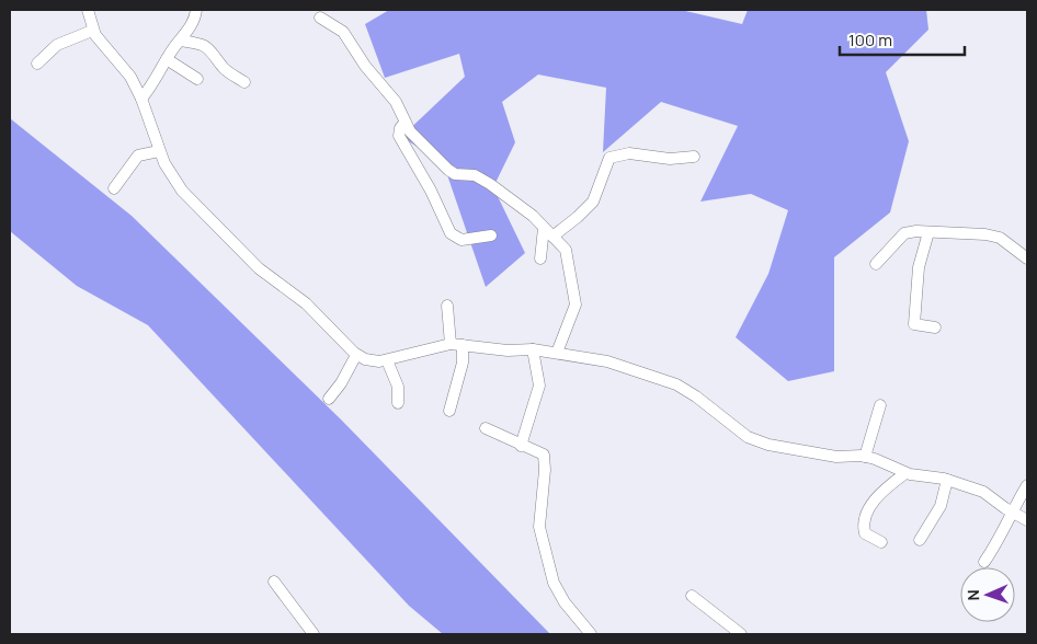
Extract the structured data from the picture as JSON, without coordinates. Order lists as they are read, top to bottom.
{
  "scale_bar": "100 m",
  "north": "left"
}
